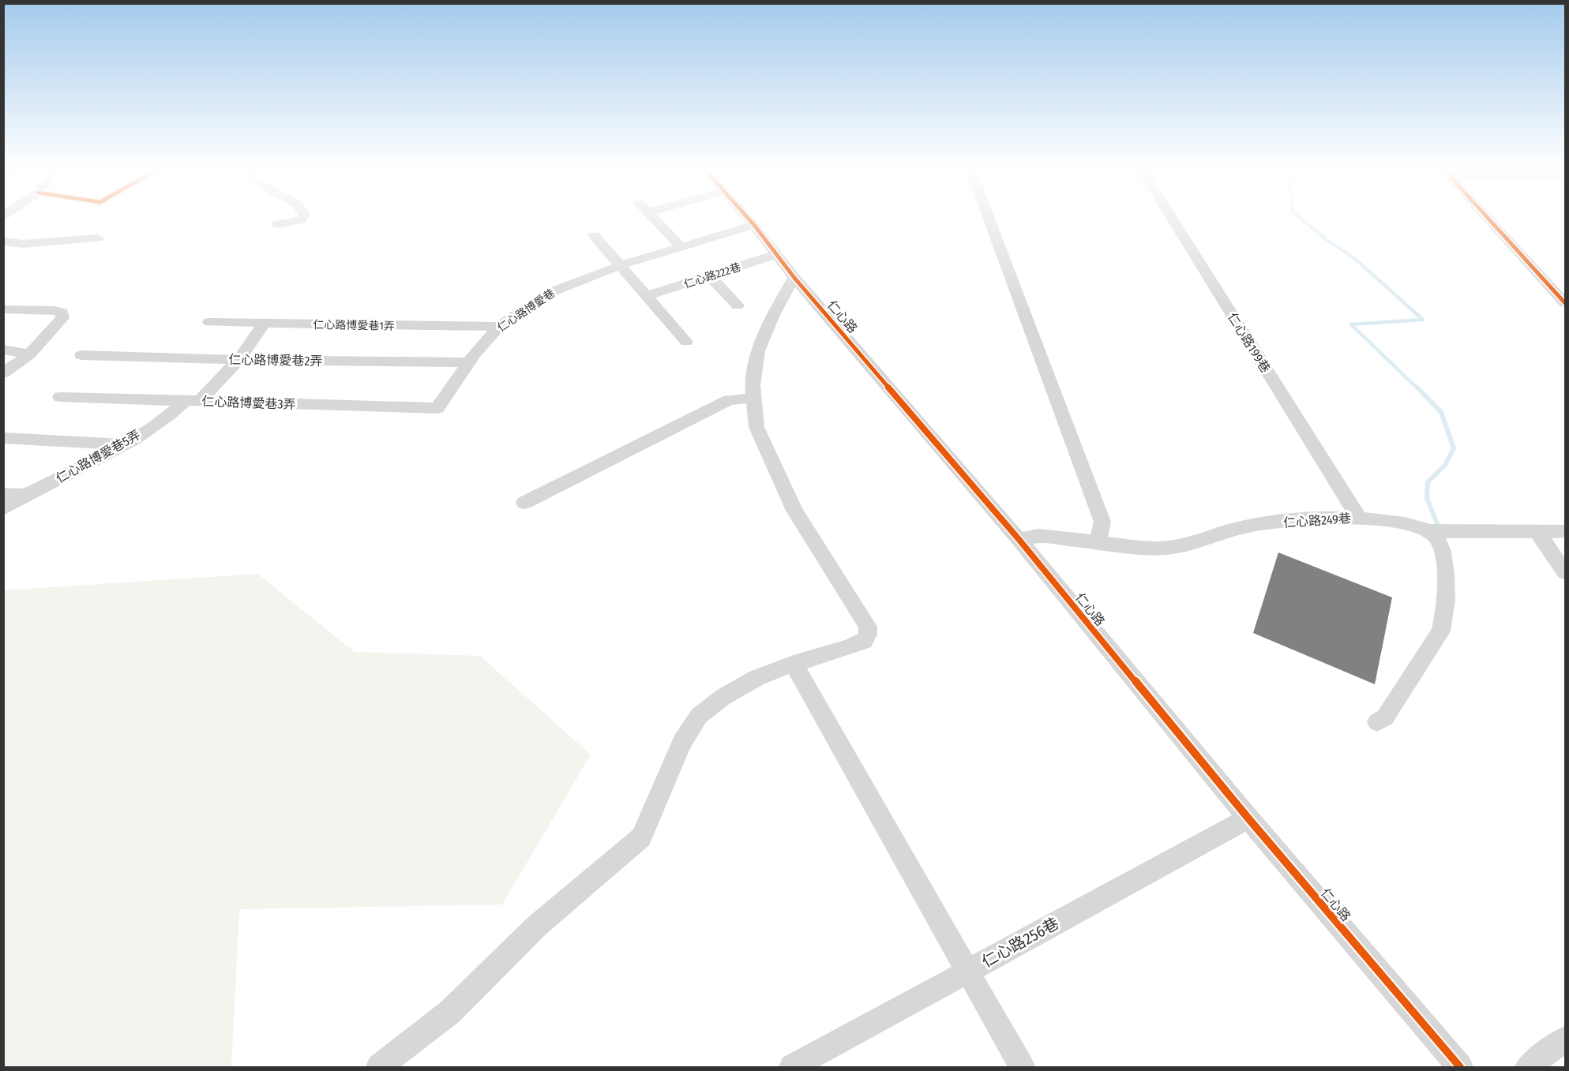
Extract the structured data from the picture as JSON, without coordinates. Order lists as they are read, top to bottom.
{
  "streets": {
    "street": [
      "仁心路222巷",
      "仁心路博愛巷",
      "仁心路",
      "仁心路博愛巷1弄",
      "仁心路199巷",
      "仁心路博愛巷2弄",
      "仁心路博愛巷3弄",
      "仁心路博愛巷5弄",
      "仁心路249巷",
      "仁心路256巷"
    ]
  },
  "crossings": [
    ["仁心路222巷", "仁心路"],
    ["仁心路博愛巷", "仁心路"],
    ["仁心路博愛巷", "仁心路博愛巷1弄"],
    ["仁心路博愛巷", "仁心路博愛巷2弄"],
    ["仁心路博愛巷", "仁心路博愛巷3弄"],
    ["仁心路", "仁心路249巷"],
    ["仁心路", "仁心路256巷"],
    ["仁心路博愛巷1弄", "仁心路博愛巷5弄"],
    ["仁心路199巷", "仁心路249巷"],
    ["仁心路博愛巷2弄", "仁心路博愛巷5弄"],
    ["仁心路博愛巷3弄", "仁心路博愛巷5弄"]
  ]
}
